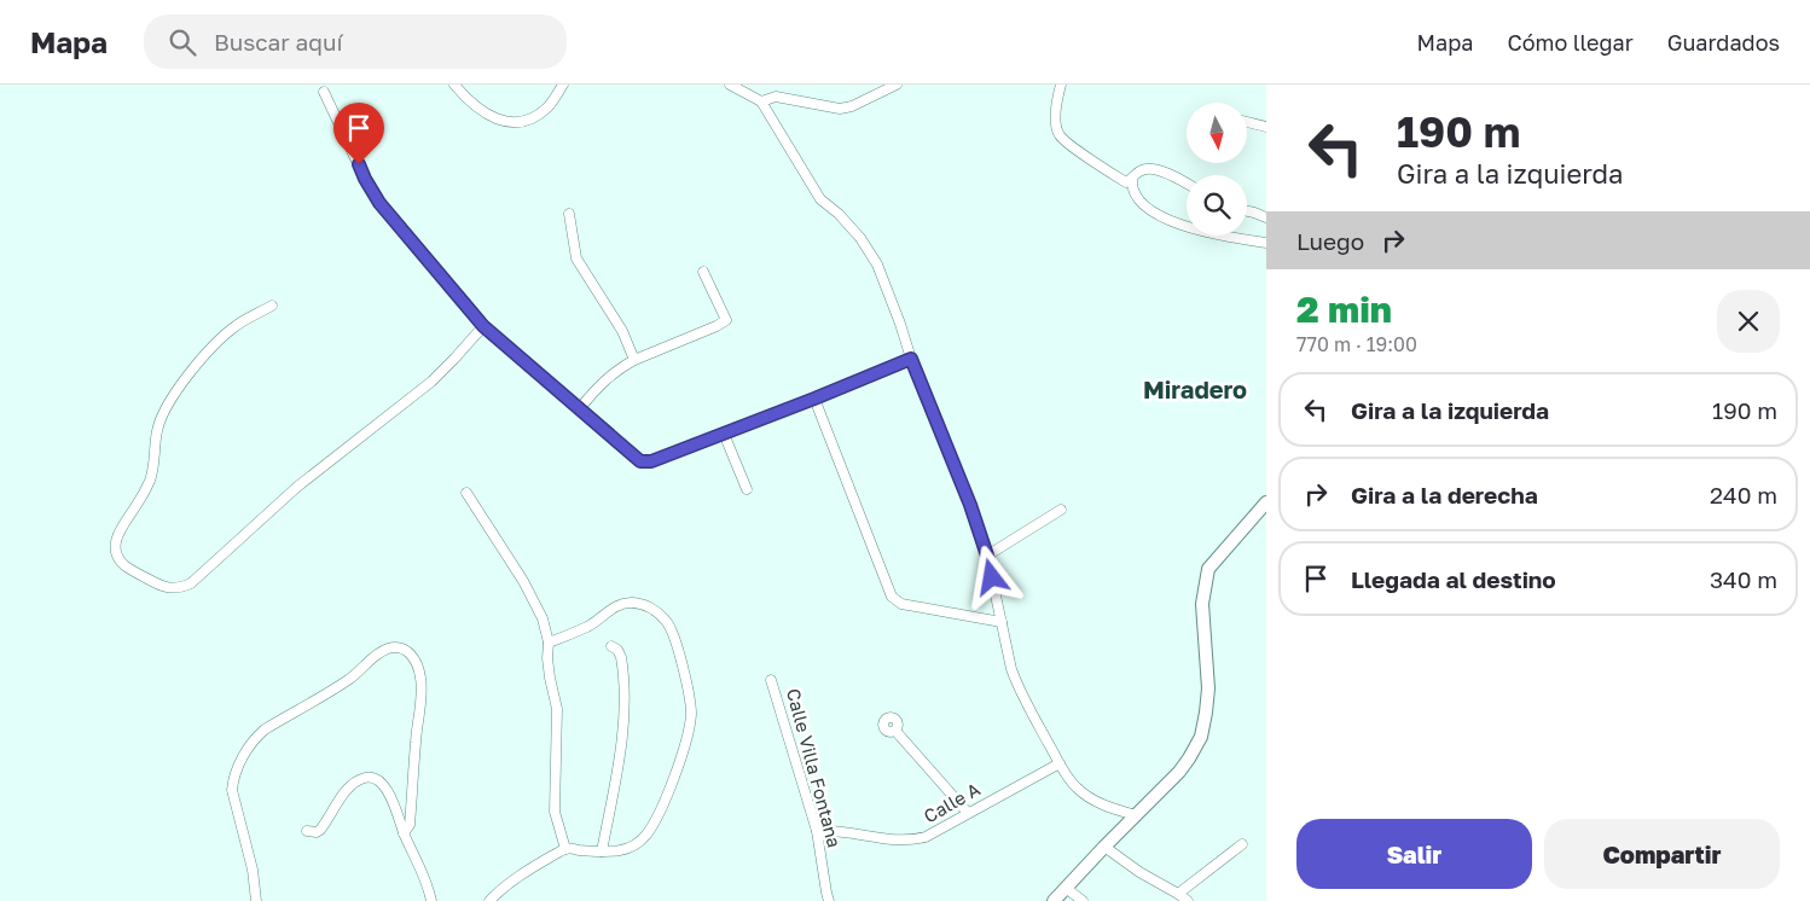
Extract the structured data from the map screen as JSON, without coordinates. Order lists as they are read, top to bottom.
{
  "streets": {
    "street": ["Calle Villa Fontana", "Calle A"]
  },
  "crossings": [
    ["Calle Villa Fontana", "Calle A"]
  ],
  "districts": ["Miradero"],
  "north": "bottom",
  "page": {
    "header": "Mapa",
    "search": "Buscar aquí",
    "nav": ["Mapa", "Cómo llegar", "Guardados"],
    "turn": ["190 m", "Gira a la izquierda"],
    "then": "Luego",
    "heading": ["2 min", "770 m · 19:00"],
    "list": [
      {
        "name": "Gira a la izquierda",
        "value": "190 m"
      },
      {
        "name": "Gira a la derecha",
        "value": "240 m"
      },
      {
        "name": "Llegada al destino",
        "value": "340 m"
      }
    ],
    "buttons": ["Salir", "Compartir"]
  }
}
